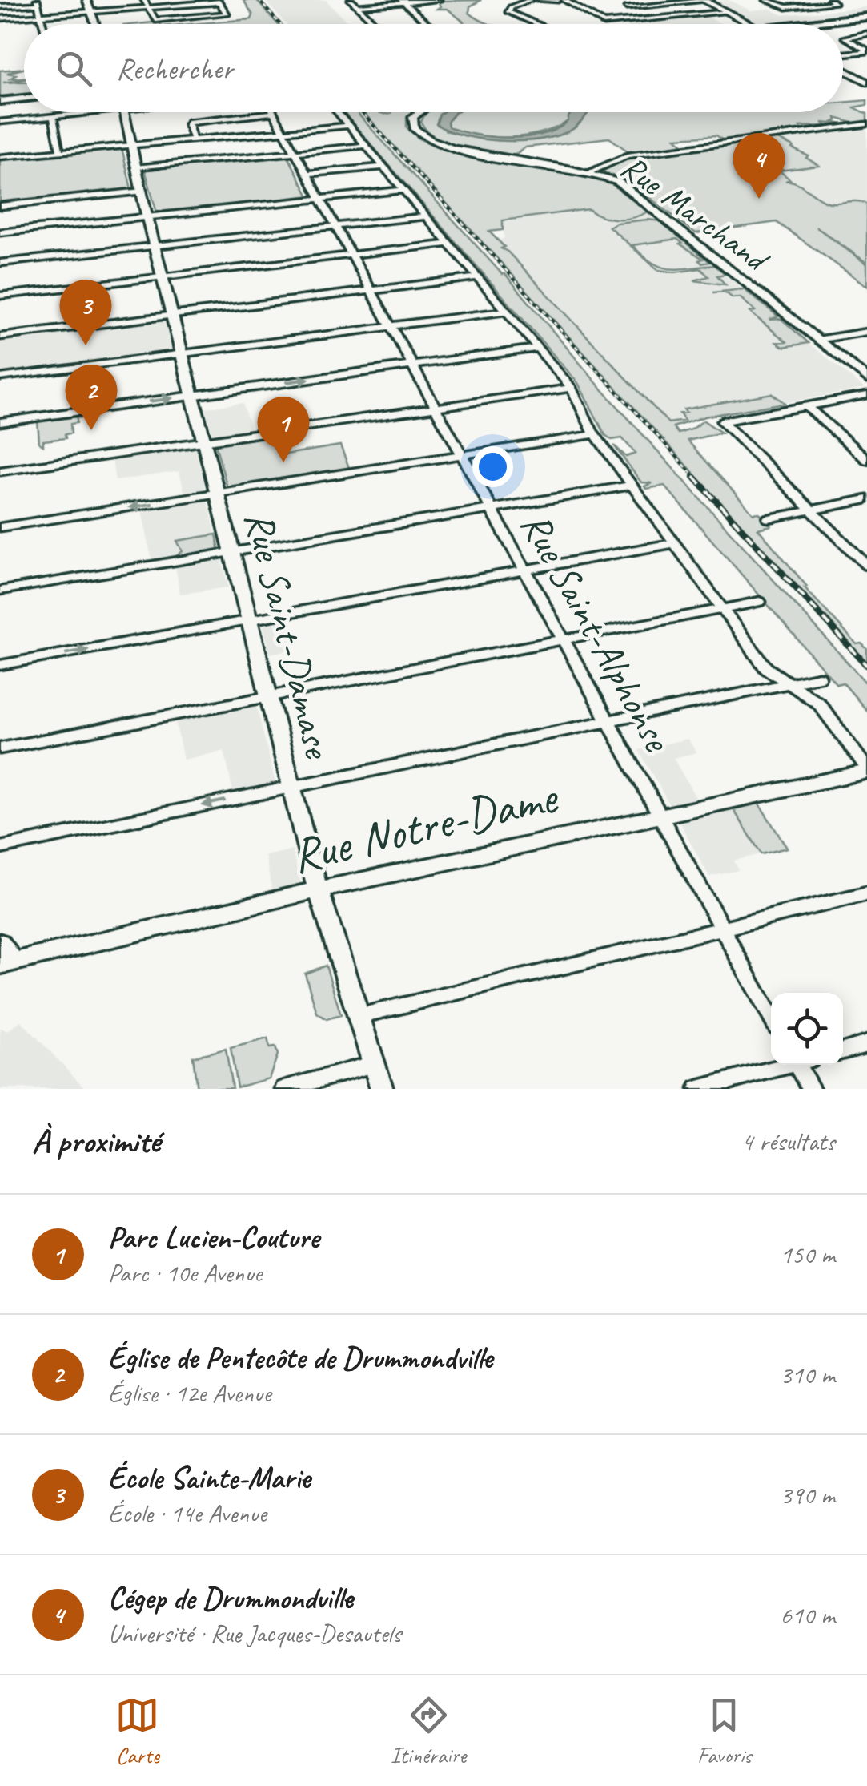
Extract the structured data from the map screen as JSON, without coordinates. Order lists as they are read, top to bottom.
{
  "streets": {
    "street": [
      "Rue Marchand",
      "Rue Saint-Alphonse",
      "Rue Saint-Damase",
      "Rue Notre-Dame"
    ]
  },
  "crossings": [
    ["Rue Saint-Alphonse", "Rue Notre-Dame"],
    ["Rue Saint-Damase", "Rue Notre-Dame"]
  ],
  "page": {
    "search": "Rechercher",
    "pins": [
      "4",
      "3",
      "2",
      "1"
    ],
    "heading": ["À proximité", "4 résultats"],
    "list": [
      {
        "mark": "1",
        "name": "Parc Lucien-Couture",
        "note": "Parc · 10e Avenue",
        "value": "150 m"
      },
      {
        "mark": "2",
        "name": "Église de Pentecôte de Drummondville",
        "note": "Église · 12e Avenue",
        "value": "310 m"
      },
      {
        "mark": "3",
        "name": "École Sainte-Marie",
        "note": "École · 14e Avenue",
        "value": "390 m"
      },
      {
        "mark": "4",
        "name": "Cégep de Drummondville",
        "note": "Université · Rue Jacques-Desautels",
        "value": "610 m"
      }
    ],
    "nav": ["Carte", "Itinéraire", "Favoris"]
  }
}
